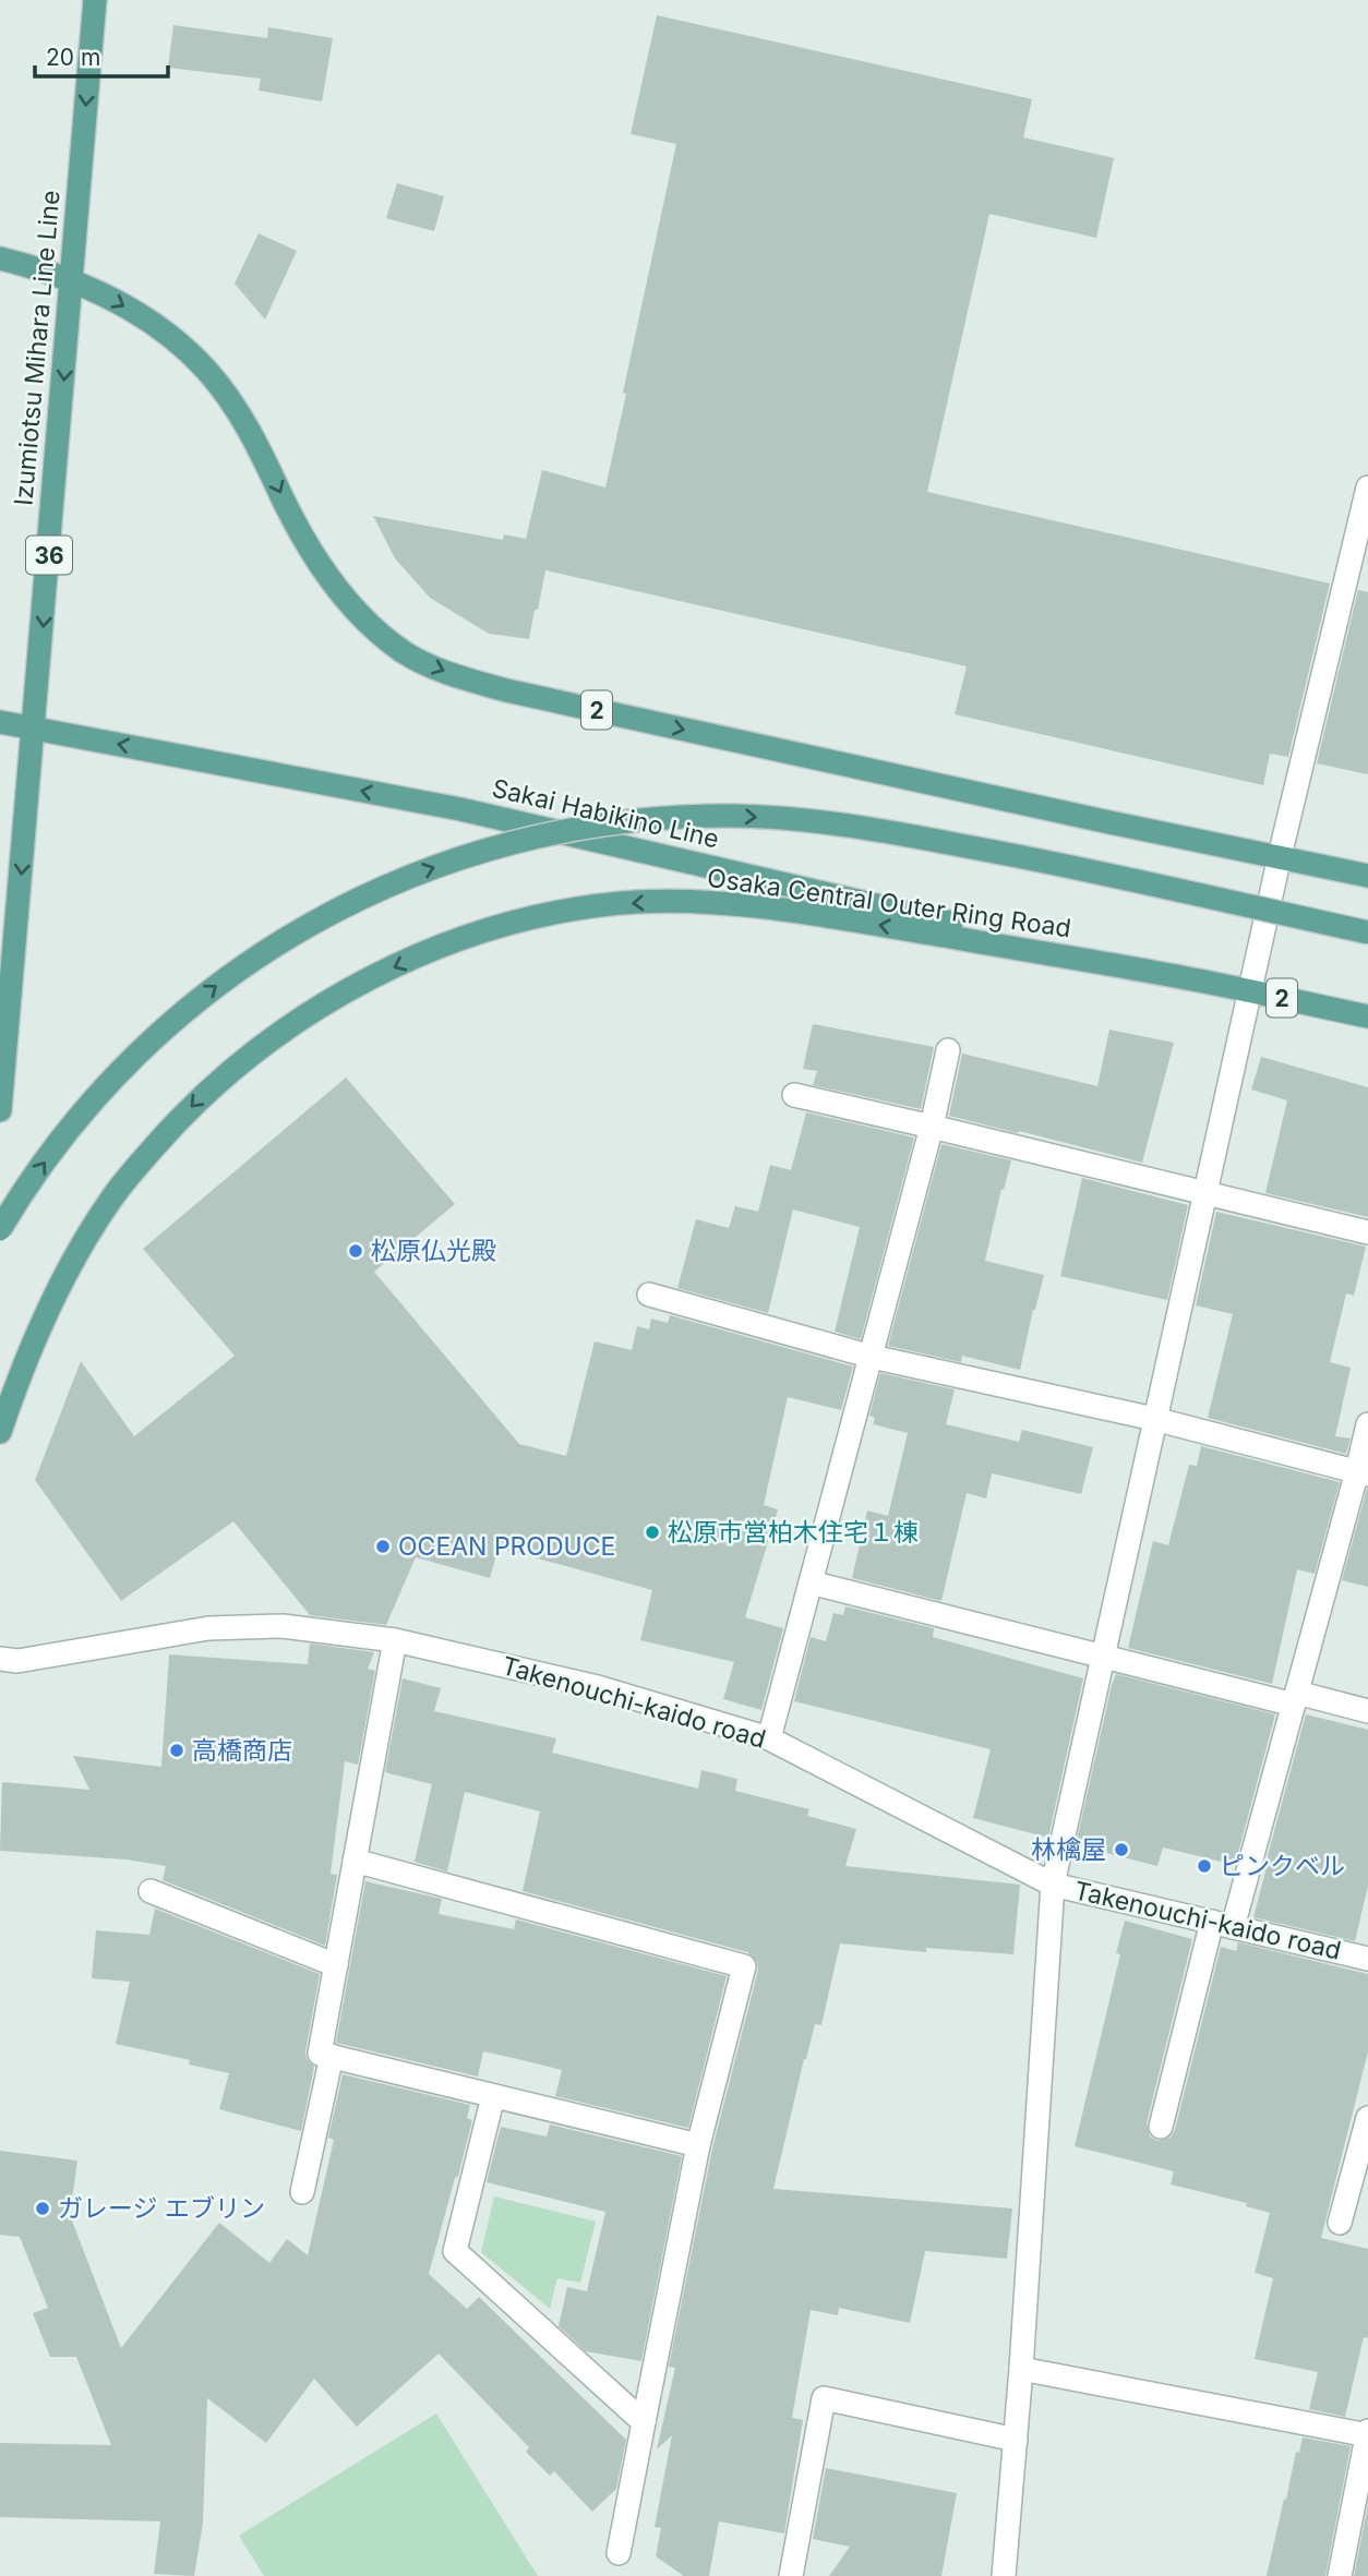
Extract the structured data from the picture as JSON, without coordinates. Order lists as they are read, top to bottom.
{
  "streets": {
    "main road": [
      "Izumiotsu Mihara Line Line",
      "36",
      "2",
      "Sakai Habikino Line",
      "Osaka Central Outer Ring Road"
    ],
    "street": ["Takenouchi-kaido road"]
  },
  "crossings": [
    ["Izumiotsu Mihara Line Line", "2"],
    ["Izumiotsu Mihara Line Line", "Sakai Habikino Line"],
    ["Sakai Habikino Line", "Osaka Central Outer Ring Road"]
  ],
  "one_way": ["Izumiotsu Mihara Line Line"],
  "places": [
    "松原仏光殿",
    "松原市営柏木住宅１棟",
    "OCEAN PRODUCE",
    "高橋商店",
    "林檎屋",
    "ピンクベル",
    "ガレージ エブリン"
  ],
  "scale_bar": "20 m"
}
